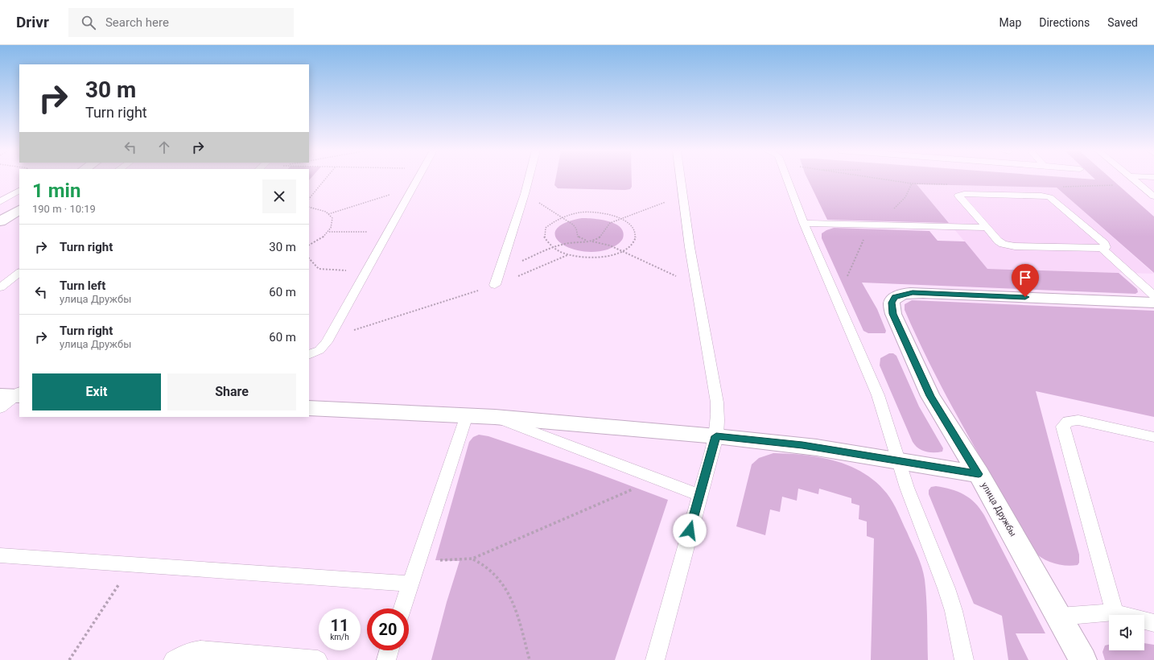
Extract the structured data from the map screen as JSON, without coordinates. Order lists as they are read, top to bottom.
{
  "streets": {
    "street": ["улица Дружбы"]
  },
  "page": {
    "header": "Drivr",
    "search": "Search here",
    "nav": ["Map", "Directions", "Saved"],
    "turn": ["30 m", "Turn right"],
    "heading": ["1 min", "190 m · 10:19"],
    "list": [
      {
        "name": "Turn right",
        "value": "30 m"
      },
      {
        "name": "Turn left",
        "note": "улица Дружбы",
        "value": "60 m"
      },
      {
        "name": "Turn right",
        "note": "улица Дружбы",
        "value": "60 m"
      }
    ],
    "buttons": ["Exit", "Share"],
    "speed": "11 km/h",
    "limit": "20"
  }
}
